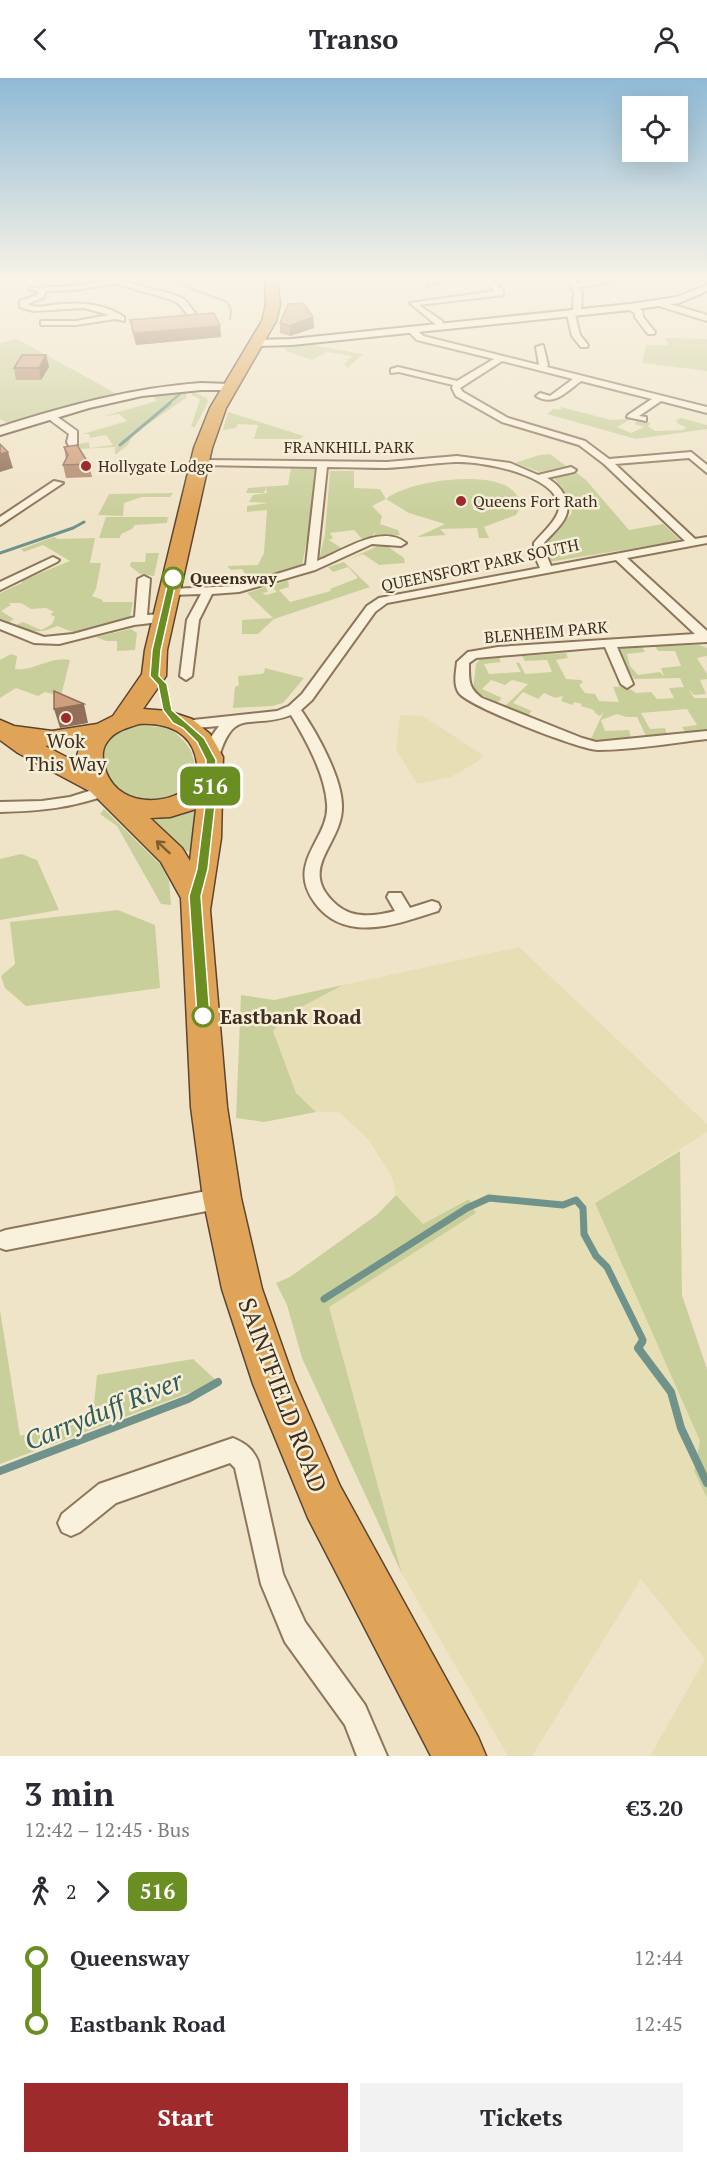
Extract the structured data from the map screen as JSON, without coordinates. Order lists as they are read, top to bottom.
{
  "streets": {
    "highway": ["SAINTFIELD ROAD"],
    "street": ["FRANKHILL PARK", "QUEENSFORT PARK SOUTH", "BLENHEIM PARK"]
  },
  "water": ["Carryduff River"],
  "places": [
    "Hollygate Lodge",
    "Queens Fort Rath",
    "Queensway",
    "Wok This Way",
    "Eastbank Road"
  ],
  "lines": ["bus line 516"],
  "page": {
    "header": "Transo",
    "on_map": "516",
    "heading": ["3 min", "12:42 – 12:45 · Bus", "€3.20"],
    "legs": ["2", "516"],
    "list": [
      {
        "name": "Queensway",
        "value": "12:44"
      },
      {
        "name": "Eastbank Road",
        "value": "12:45"
      }
    ],
    "buttons": ["Start", "Tickets"]
  }
}
